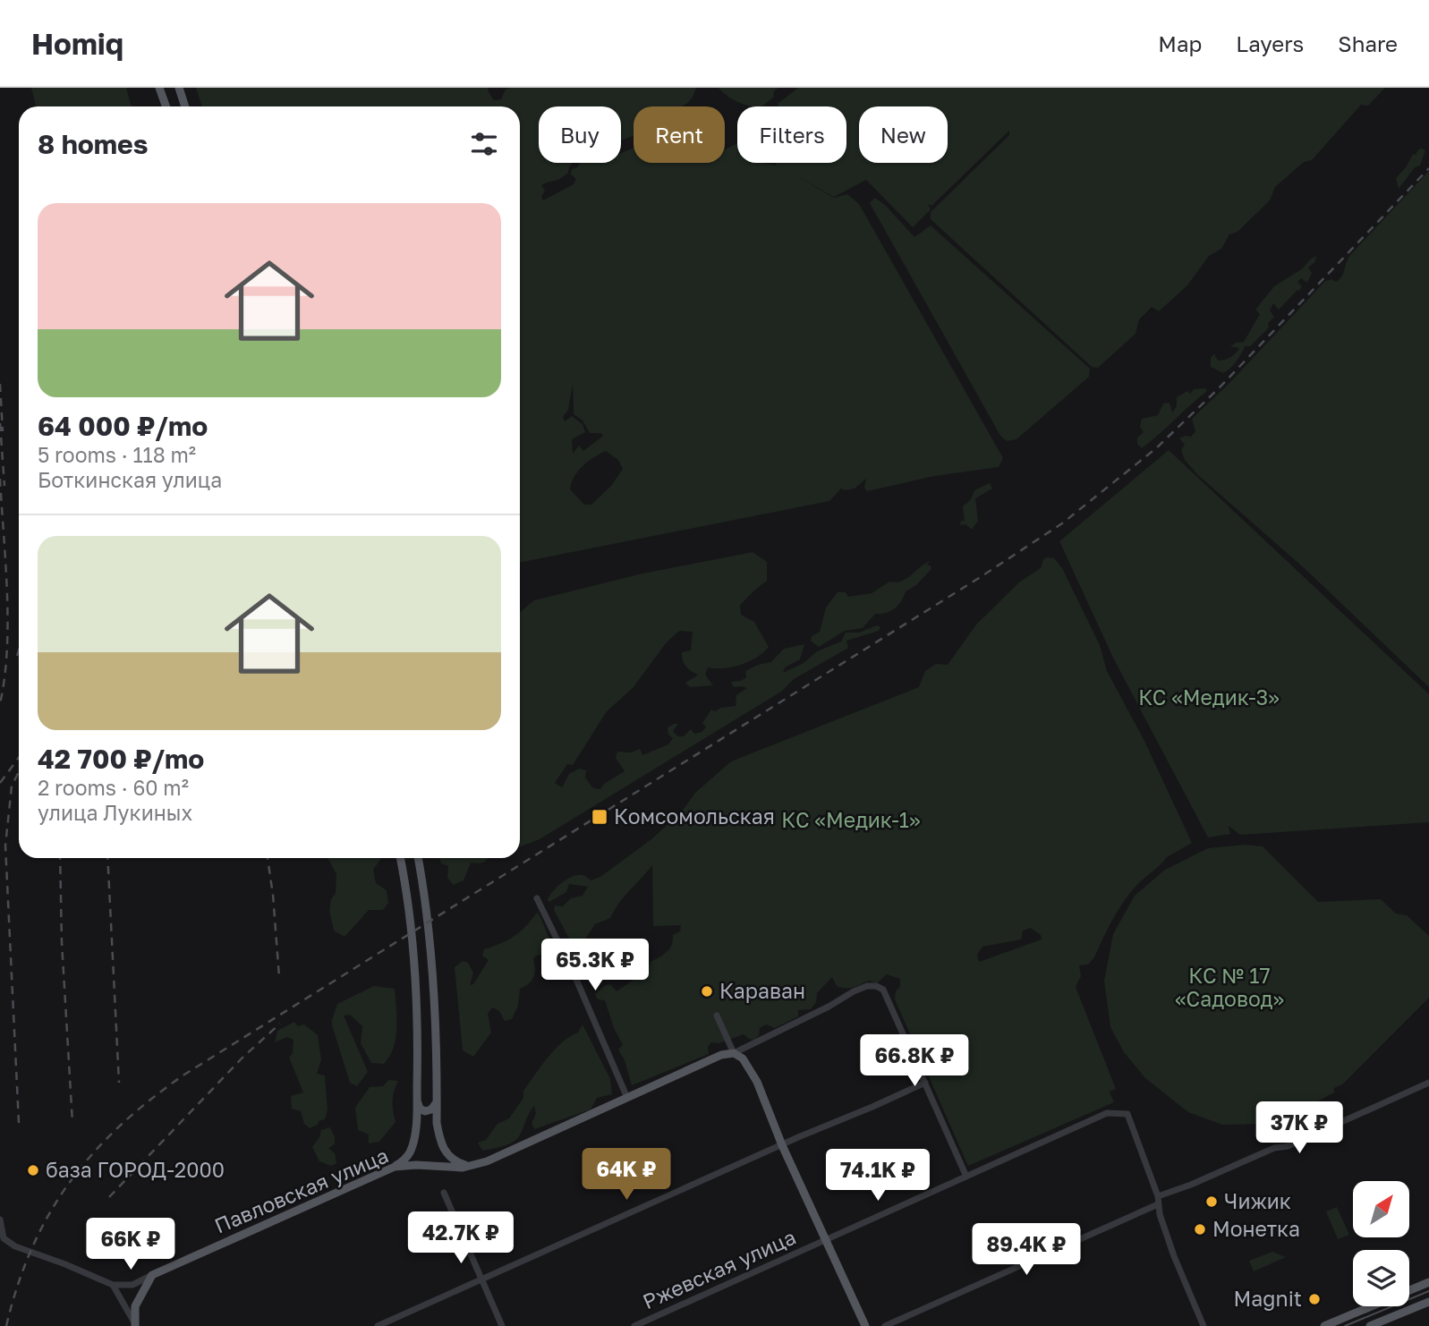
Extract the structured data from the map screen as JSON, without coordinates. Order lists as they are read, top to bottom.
{
  "streets": {
    "main road": ["Павловская улица"],
    "street": ["Ржевская улица"]
  },
  "parks": ["КС «Медик-3»", "КС «Медик-1»", "КС № 17 «Садовод»"],
  "places": {
    "transit": ["Комсомольская"],
    "other": [
      "Караван",
      "база ГОРОД-2000",
      "Чижик",
      "Монетка",
      "Magnit"
    ]
  },
  "north": "top right",
  "page": {
    "header": "Homiq",
    "nav": ["Map", "Layers", "Share"],
    "chip": [
      "Buy",
      "Rent",
      "Filters",
      "New"
    ],
    "heading": "8 homes",
    "list": [
      {
        "name": "64 000 ₽/mo",
        "note": "5 rooms · 118 m² · Боткинская улица"
      },
      {
        "name": "42 700 ₽/mo",
        "note": "2 rooms · 60 m² · улица Лукиных"
      }
    ],
    "price": [
      "65.3K ₽",
      "66.8K ₽",
      "37K ₽",
      "64K ₽",
      "74.1K ₽",
      "42.7K ₽",
      "66K ₽",
      "89.4K ₽"
    ]
  }
}
